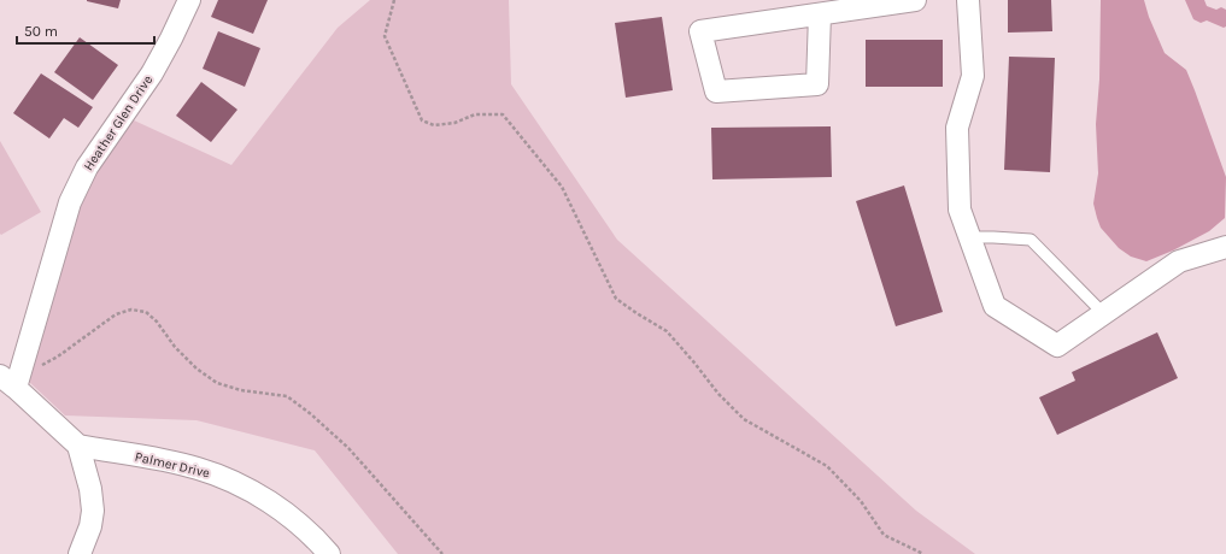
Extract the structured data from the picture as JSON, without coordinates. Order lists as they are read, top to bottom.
{
  "streets": {
    "street": ["Heather Glen Drive", "Palmer Drive"]
  },
  "scale_bar": "50 m"
}
